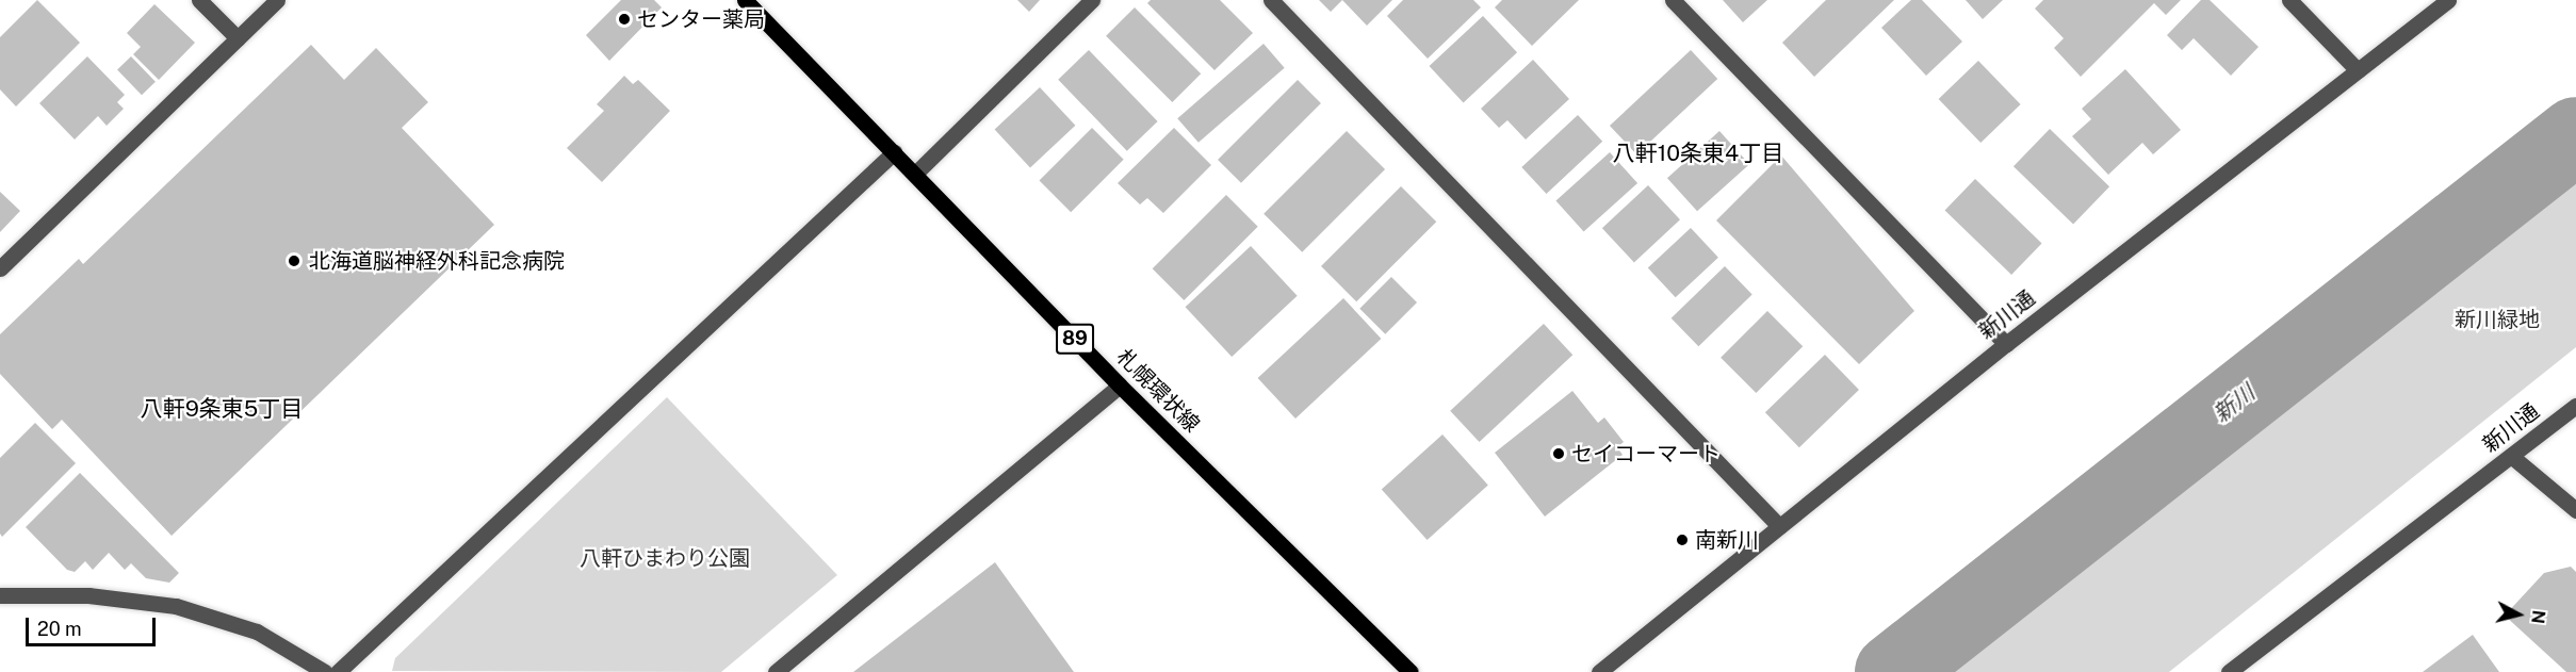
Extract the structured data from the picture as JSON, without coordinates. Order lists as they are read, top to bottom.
{
  "streets": {
    "main road": ["89", "札幌環状線"],
    "street": ["新川通"]
  },
  "districts": ["八軒10条東4丁目", "八軒9条東5丁目"],
  "water": ["新川"],
  "parks": ["新川緑地", "八軒ひまわり公園"],
  "places": [
    "センター薬局",
    "北海道脳神経外科記念病院",
    "セイコーマート",
    "南新川"
  ],
  "scale_bar": "20 m",
  "north": "right"
}
